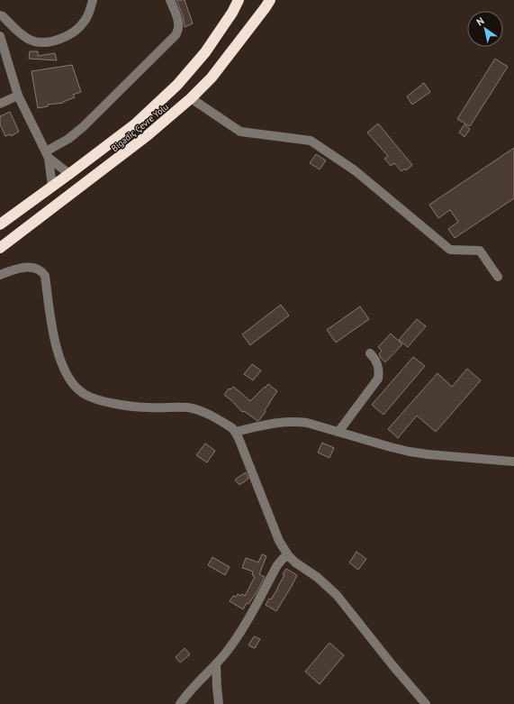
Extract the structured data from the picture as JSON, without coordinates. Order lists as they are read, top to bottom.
{
  "streets": {
    "highway": ["Bigadiç Çevre Yolu"]
  },
  "north": "top left"
}
